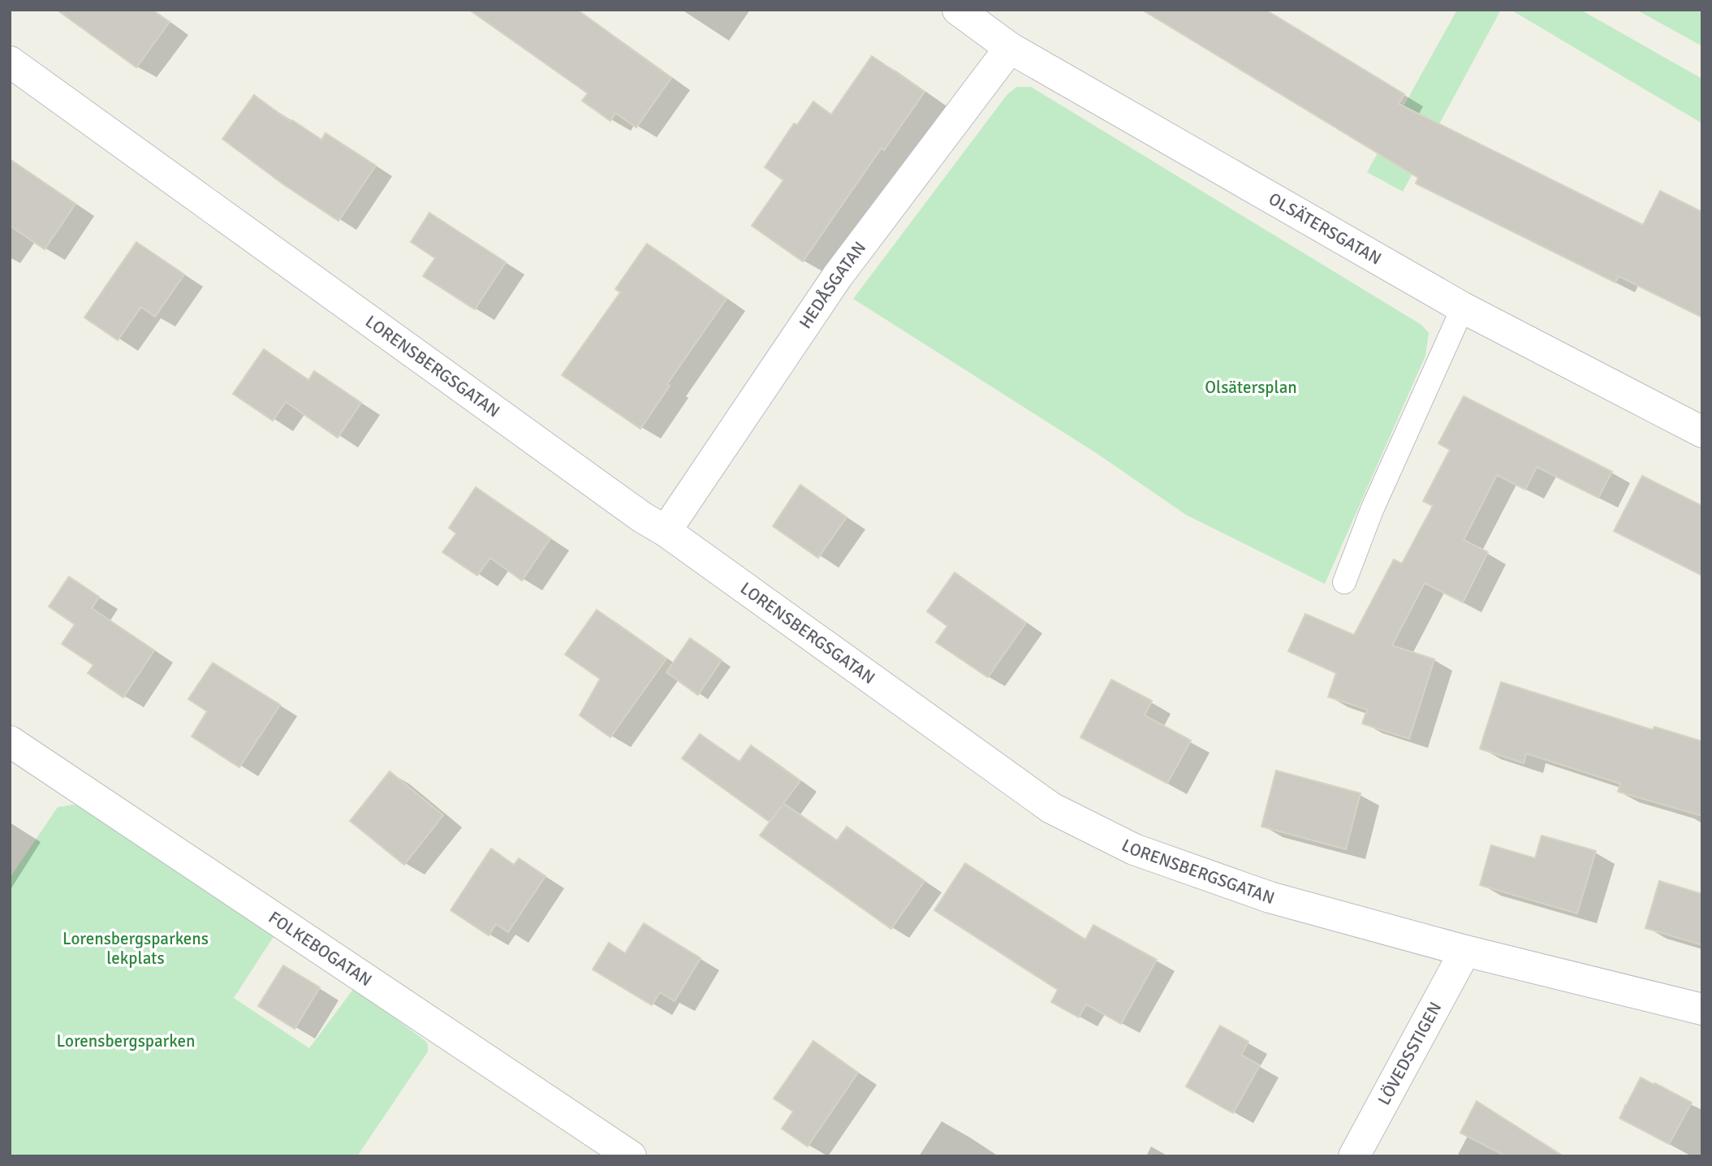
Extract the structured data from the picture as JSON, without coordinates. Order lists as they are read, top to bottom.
{
  "streets": {
    "street": [
      "OLSÄTERSGATAN",
      "HEDÅSGATAN",
      "LORENSBERGSGATAN",
      "FOLKEBOGATAN",
      "LÖVEDSSTIGEN"
    ]
  },
  "crossings": [
    ["OLSÄTERSGATAN", "HEDÅSGATAN"],
    ["HEDÅSGATAN", "LORENSBERGSGATAN"],
    ["LORENSBERGSGATAN", "LÖVEDSSTIGEN"]
  ],
  "parks": ["Olsätersplan", "Lorensbergsparkens lekplats", "Lorensbergsparken"]
}
